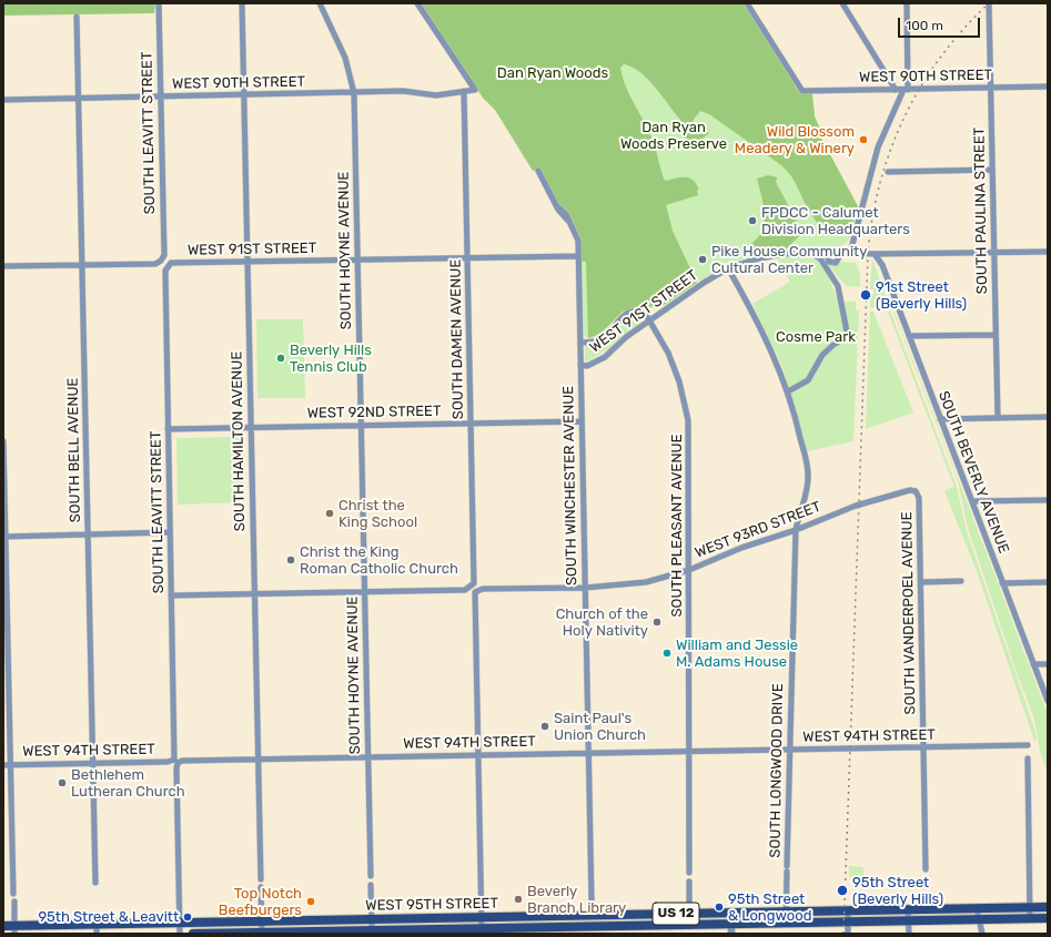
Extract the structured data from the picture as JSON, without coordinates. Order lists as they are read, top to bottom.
{
  "streets": {
    "main road": ["WEST 95TH STREET", "US 12"],
    "street": [
      "WEST 90TH STREET",
      "SOUTH LEAVITT STREET",
      "SOUTH PAULINA STREET",
      "WEST 91ST STREET",
      "SOUTH HOYNE AVENUE",
      "SOUTH DAMEN AVENUE",
      "WEST 92ND STREET",
      "SOUTH HAMILTON AVENUE",
      "SOUTH BELL AVENUE",
      "SOUTH BEVERLY AVENUE",
      "SOUTH WINCHESTER AVENUE",
      "SOUTH PLEASANT AVENUE",
      "WEST 93RD STREET",
      "SOUTH VANDERPOEL AVENUE",
      "WEST 94TH STREET",
      "SOUTH LONGWOOD DRIVE"
    ]
  },
  "crossings": [
    ["WEST 90TH STREET", "SOUTH LEAVITT STREET"],
    ["WEST 90TH STREET", "SOUTH PAULINA STREET"],
    ["WEST 90TH STREET", "SOUTH HOYNE AVENUE"],
    ["WEST 90TH STREET", "SOUTH DAMEN AVENUE"],
    ["WEST 90TH STREET", "SOUTH HAMILTON AVENUE"],
    ["WEST 90TH STREET", "SOUTH BELL AVENUE"],
    ["SOUTH LEAVITT STREET", "WEST 91ST STREET"],
    ["SOUTH LEAVITT STREET", "WEST 92ND STREET"],
    ["SOUTH LEAVITT STREET", "SOUTH BELL AVENUE"],
    ["SOUTH LEAVITT STREET", "WEST 94TH STREET"],
    ["SOUTH LEAVITT STREET", "WEST 95TH STREET"],
    ["WEST 91ST STREET", "SOUTH HOYNE AVENUE"],
    ["WEST 91ST STREET", "SOUTH DAMEN AVENUE"],
    ["WEST 91ST STREET", "SOUTH HAMILTON AVENUE"],
    ["WEST 91ST STREET", "SOUTH WINCHESTER AVENUE"],
    ["WEST 91ST STREET", "SOUTH PLEASANT AVENUE"],
    ["WEST 91ST STREET", "SOUTH LONGWOOD DRIVE"],
    ["SOUTH HOYNE AVENUE", "SOUTH DAMEN AVENUE"],
    ["SOUTH HOYNE AVENUE", "WEST 92ND STREET"],
    ["SOUTH HOYNE AVENUE", "WEST 94TH STREET"],
    ["SOUTH DAMEN AVENUE", "WEST 92ND STREET"],
    ["WEST 92ND STREET", "SOUTH HAMILTON AVENUE"],
    ["WEST 92ND STREET", "SOUTH WINCHESTER AVENUE"],
    ["SOUTH HAMILTON AVENUE", "WEST 94TH STREET"],
    ["SOUTH BELL AVENUE", "WEST 94TH STREET"],
    ["SOUTH WINCHESTER AVENUE", "WEST 93RD STREET"],
    ["SOUTH WINCHESTER AVENUE", "WEST 94TH STREET"],
    ["SOUTH PLEASANT AVENUE", "WEST 93RD STREET"],
    ["SOUTH PLEASANT AVENUE", "WEST 94TH STREET"],
    ["WEST 93RD STREET", "SOUTH VANDERPOEL AVENUE"],
    ["WEST 93RD STREET", "WEST 94TH STREET"],
    ["WEST 93RD STREET", "SOUTH LONGWOOD DRIVE"],
    ["SOUTH VANDERPOEL AVENUE", "WEST 94TH STREET"],
    ["WEST 94TH STREET", "SOUTH LONGWOOD DRIVE"],
    ["SOUTH LONGWOOD DRIVE", "WEST 95TH STREET"]
  ],
  "parks": ["Dan Ryan Woods", "Dan Ryan Woods Preserve", "Cosme Park"],
  "places": [
    "Wild Blossom Meadery & Winery",
    "FPDCC - Calumet Division Headquarters",
    "Pike House Community Cultural Center",
    "91st Street (Beverly Hills)",
    "Beverly Hills Tennis Club",
    "Christ the King School",
    "Christ the King Roman Catholic Church",
    "Church of the Holy Nativity",
    "William and Jessie M. Adams House",
    "Saint Paul's Union Church",
    "Bethlehem Lutheran Church",
    "95th Street (Beverly Hills)",
    "Beverly Branch Library",
    "Top Notch Beefburgers",
    "95th Street & Longwood",
    "95th Street & Leavitt"
  ],
  "scale_bar": "100 m"
}
